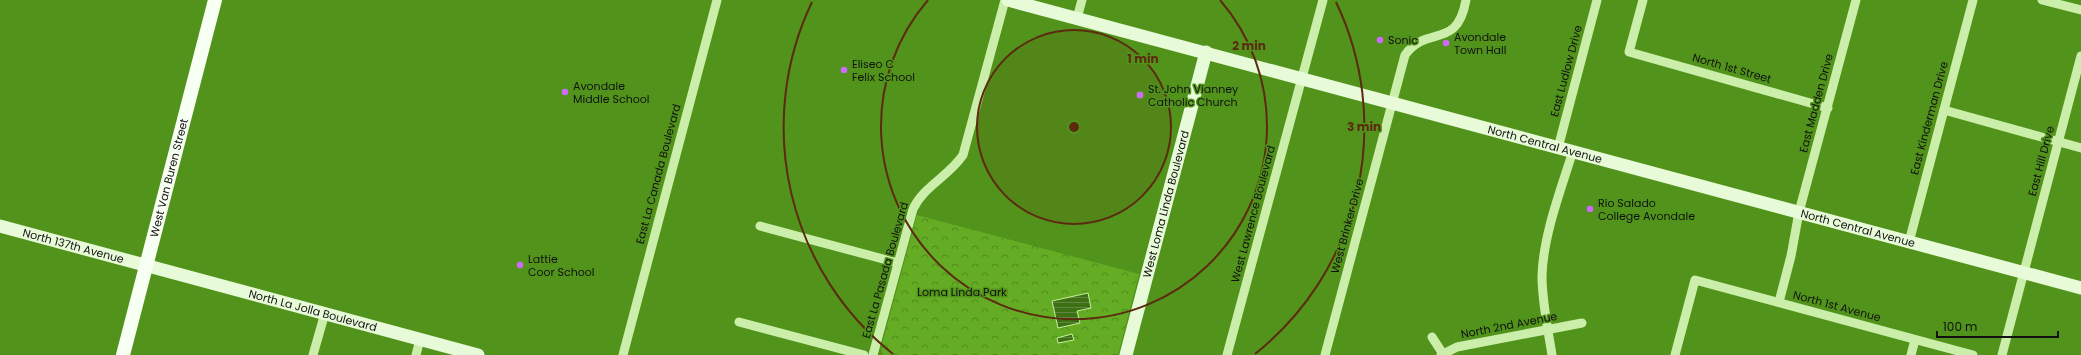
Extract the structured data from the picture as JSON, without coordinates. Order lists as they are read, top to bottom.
{
  "streets": {
    "main road": ["West Van Buren Street"],
    "street": [
      "North 1st Street",
      "East Ludlow Drive",
      "East Madden Drive",
      "East Kinderman Drive",
      "North Central Avenue",
      "East Hill Drive",
      "East La Canada Boulevard",
      "West Loma Linda Boulevard",
      "West Lawrence Boulevard",
      "West Brinker Drive",
      "North 137th Avenue",
      "East La Pasada Boulevard",
      "North 1st Avenue",
      "North La Jolla Boulevard",
      "North 2nd Avenue"
    ]
  },
  "crossings": [
    ["North 1st Street", "East Madden Drive"],
    ["East Ludlow Drive", "North Central Avenue"],
    ["East Madden Drive", "North Central Avenue"],
    ["East Madden Drive", "North 1st Avenue"],
    ["East Kinderman Drive", "North Central Avenue"],
    ["North Central Avenue", "East Hill Drive"],
    ["North Central Avenue", "West Loma Linda Boulevard"],
    ["North Central Avenue", "West Lawrence Boulevard"],
    ["North Central Avenue", "West Brinker Drive"],
    ["North Central Avenue", "East La Pasada Boulevard"],
    ["West Van Buren Street", "North 137th Avenue"],
    ["West Van Buren Street", "North La Jolla Boulevard"],
    ["North 137th Avenue", "North La Jolla Boulevard"]
  ],
  "parks": ["Loma Linda Park"],
  "places": [
    "Sonic",
    "Avondale Town Hall",
    "Eliseo C Felix School",
    "Avondale Middle School",
    "St. John Vianney Catholic Church",
    "Rio Salado College Avondale",
    "Lattie Coor School"
  ],
  "scale_bar": "100 m",
  "rings": ["2 min", "1 min", "3 min"]
}
